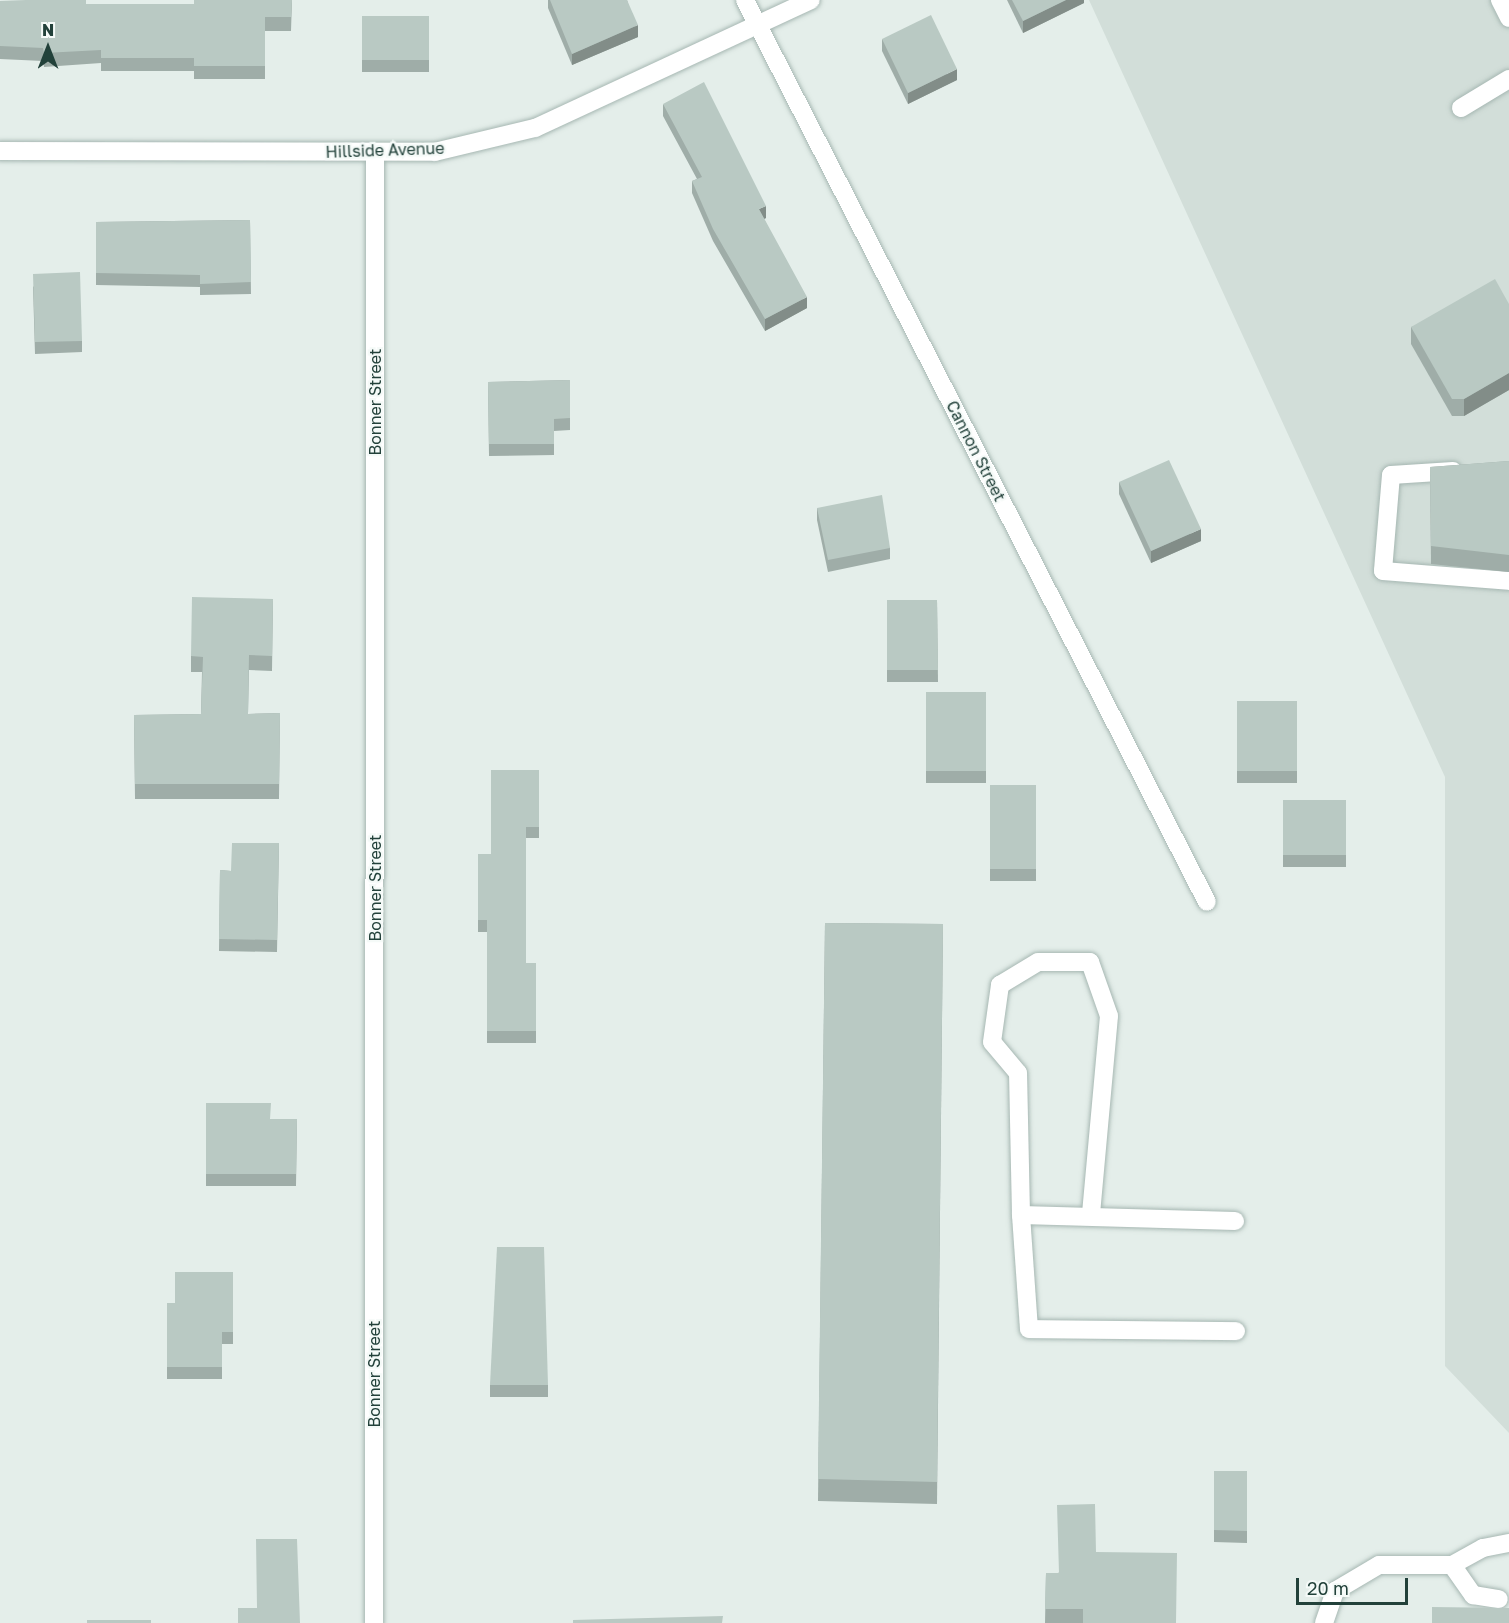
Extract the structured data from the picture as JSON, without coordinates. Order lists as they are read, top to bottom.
{
  "streets": {
    "street": ["Hillside Avenue", "Bonner Street", "Cannon Street"]
  },
  "crossings": [
    ["Hillside Avenue", "Bonner Street"],
    ["Hillside Avenue", "Cannon Street"]
  ],
  "scale_bar": "20 m",
  "north": "top"
}
